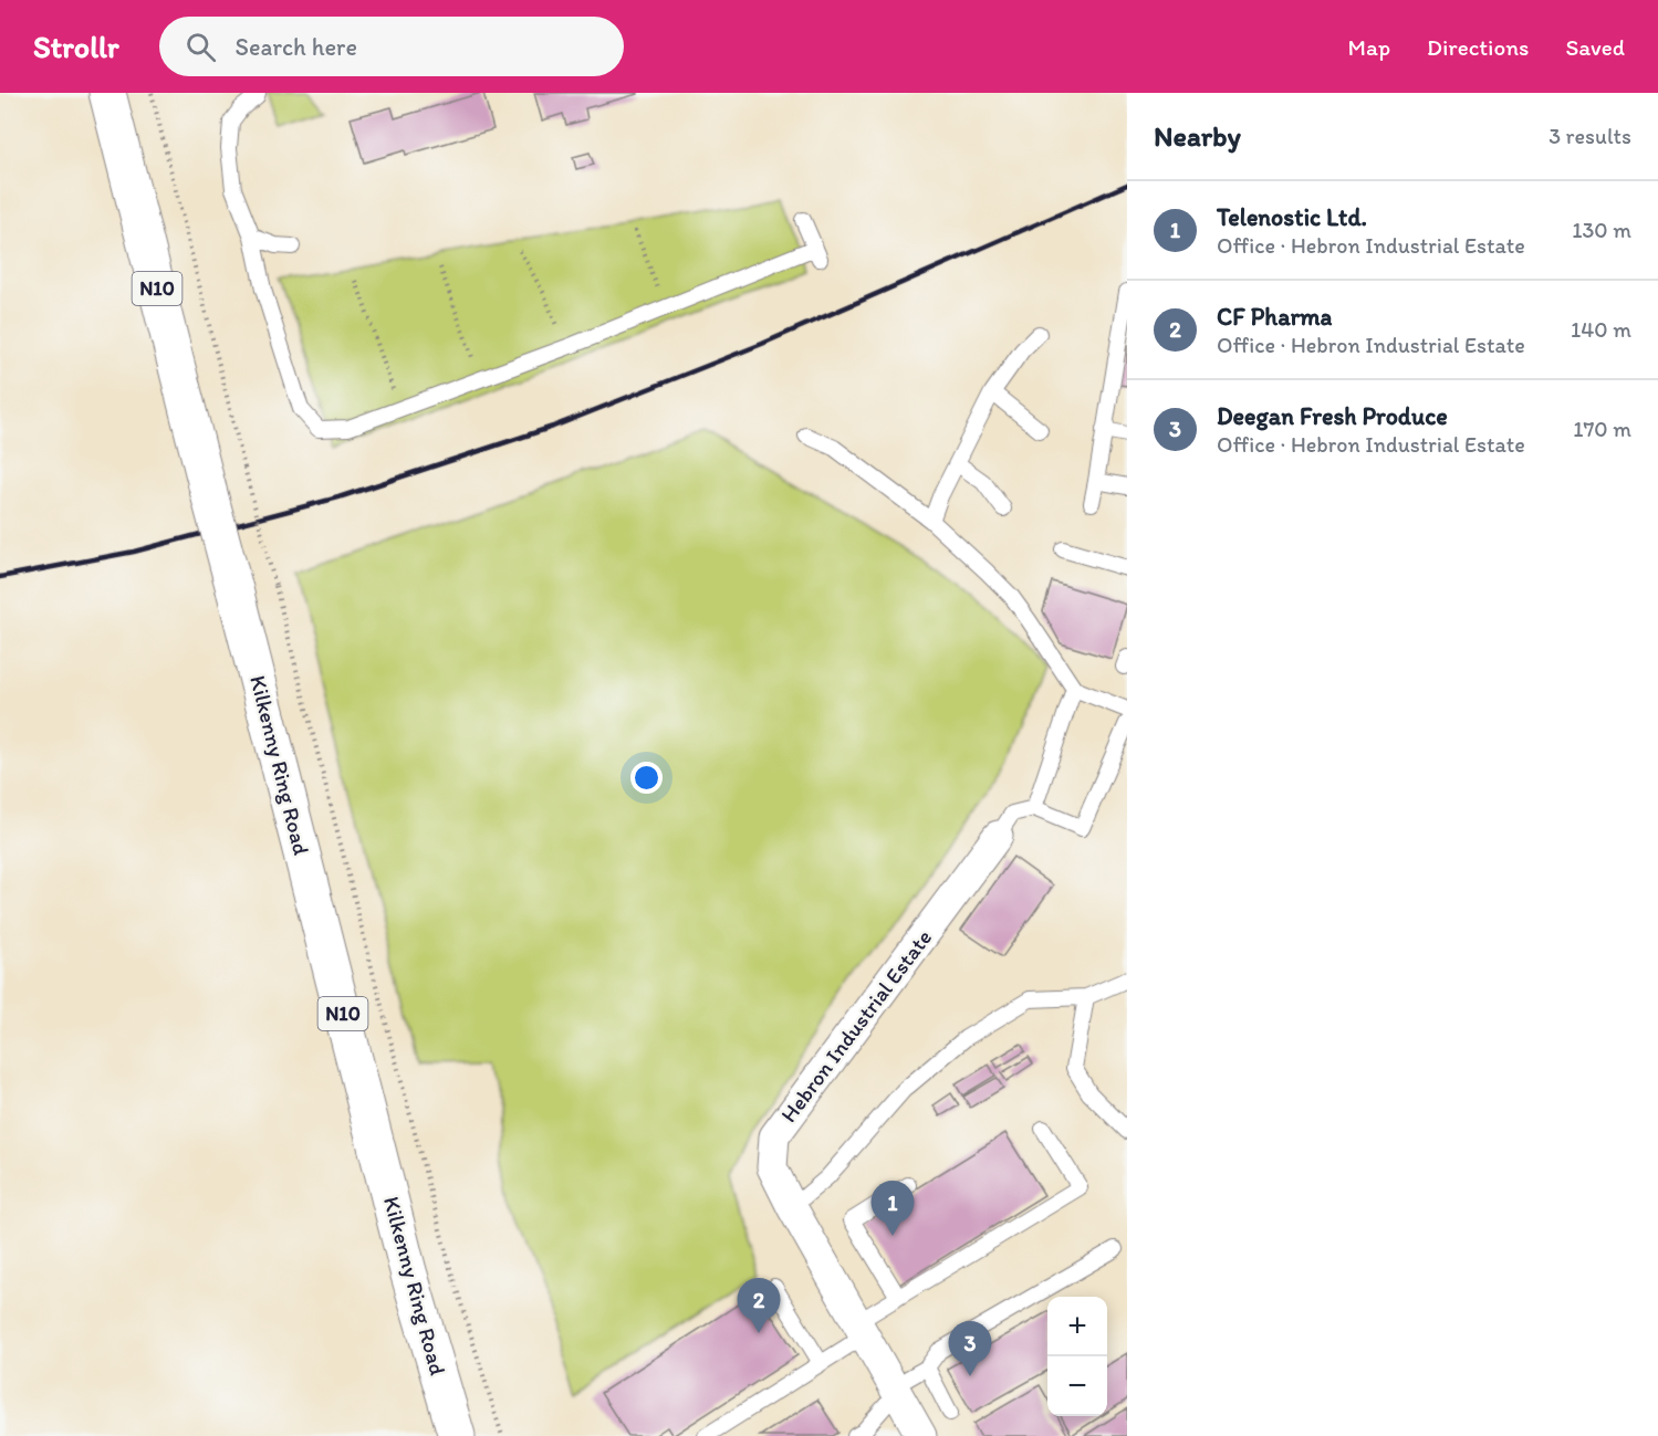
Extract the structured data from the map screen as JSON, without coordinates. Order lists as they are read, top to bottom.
{
  "streets": {
    "highway": ["N10", "Kilkenny Ring Road"],
    "street": ["Hebron Industrial Estate"]
  },
  "page": {
    "header": "Strollr",
    "search": "Search here",
    "nav": ["Map", "Directions", "Saved"],
    "heading": ["Nearby", "3 results"],
    "list": [
      {
        "mark": "1",
        "name": "Telenostic Ltd.",
        "note": "Office · Hebron Industrial Estate",
        "value": "130 m"
      },
      {
        "mark": "2",
        "name": "CF Pharma",
        "note": "Office · Hebron Industrial Estate",
        "value": "140 m"
      },
      {
        "mark": "3",
        "name": "Deegan Fresh Produce",
        "note": "Office · Hebron Industrial Estate",
        "value": "170 m"
      }
    ],
    "pins": ["1", "2", "3"],
    "map_buttons": ["+", "−"]
  }
}
